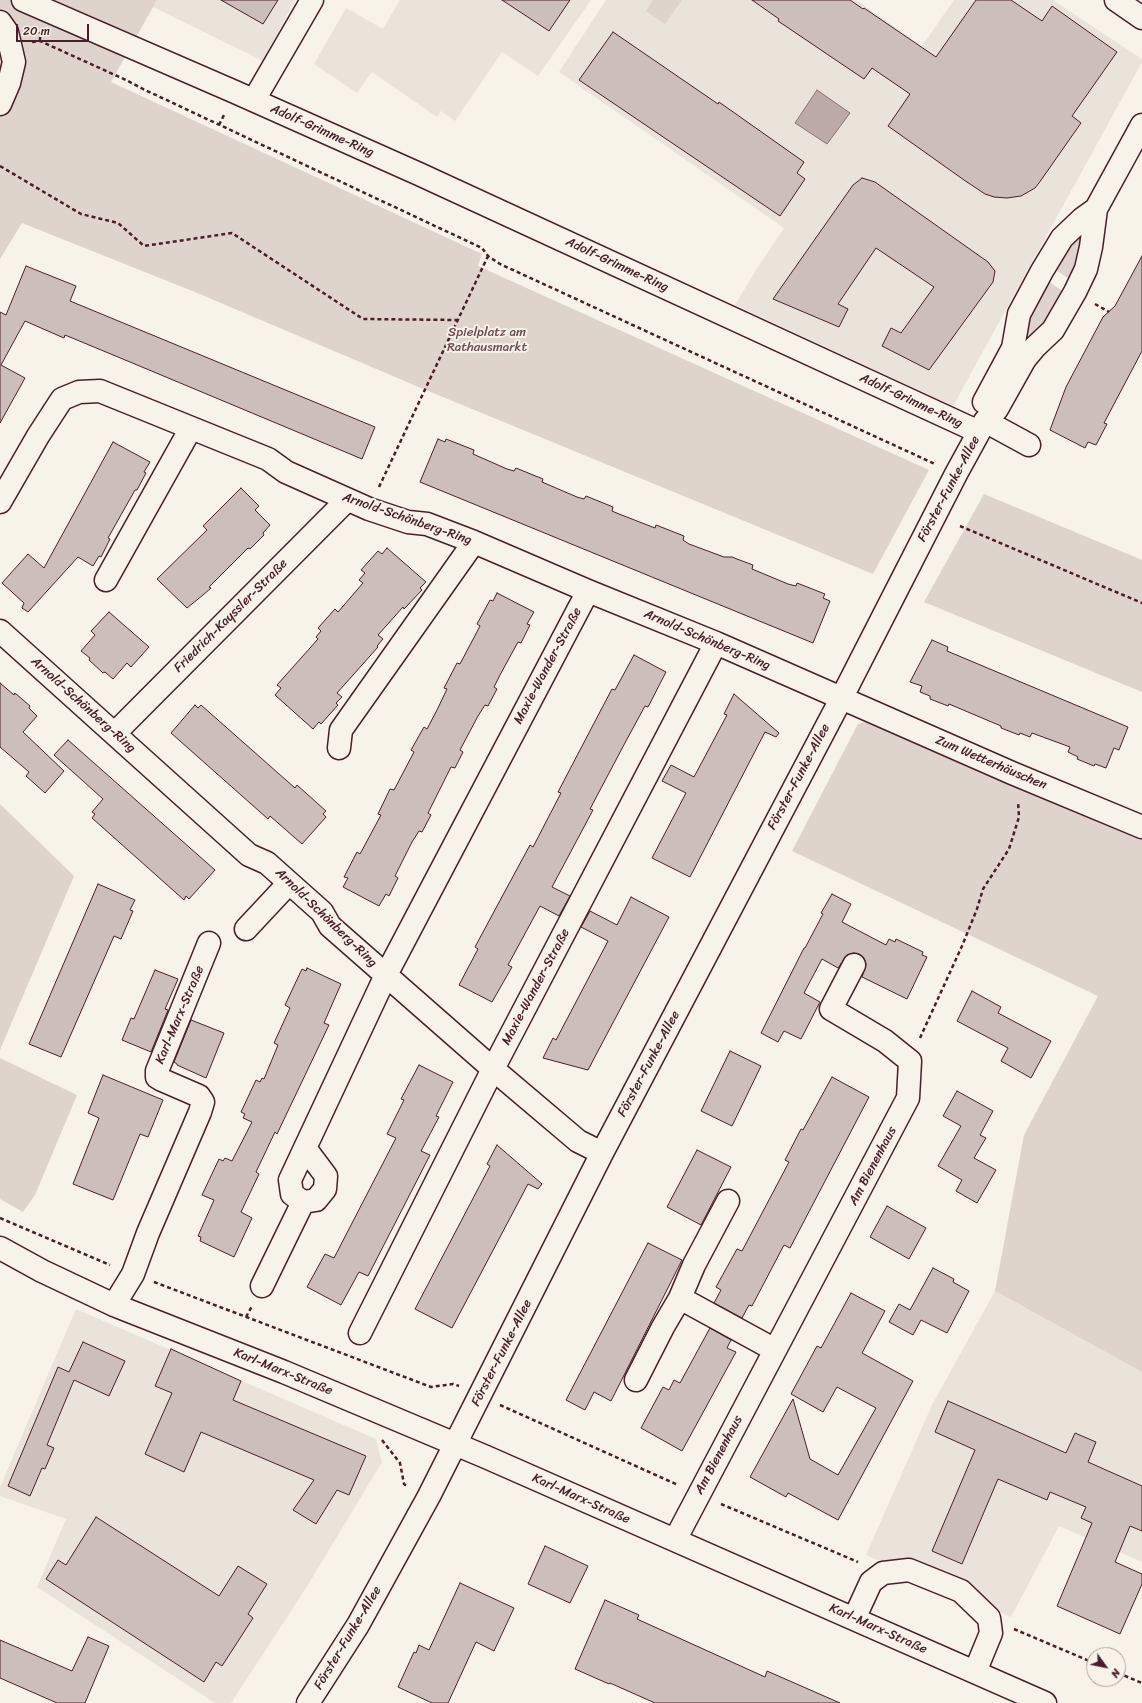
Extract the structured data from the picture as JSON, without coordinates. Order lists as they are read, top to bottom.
{
  "streets": {
    "street": [
      "Adolf-Grimme-Ring",
      "Förster-Funke-Allee",
      "Arnold-Schönberg-Ring",
      "Friedrich-Kayssler-Straße",
      "Maxie-Wander-Straße",
      "Zum Wetterhäuschen",
      "Karl-Marx-Straße",
      "Am Bienenhaus"
    ]
  },
  "crossings": [
    ["Adolf-Grimme-Ring", "Förster-Funke-Allee"],
    ["Förster-Funke-Allee", "Arnold-Schönberg-Ring"],
    ["Förster-Funke-Allee", "Zum Wetterhäuschen"],
    ["Förster-Funke-Allee", "Karl-Marx-Straße"],
    ["Arnold-Schönberg-Ring", "Friedrich-Kayssler-Straße"],
    ["Arnold-Schönberg-Ring", "Maxie-Wander-Straße"],
    ["Arnold-Schönberg-Ring", "Zum Wetterhäuschen"],
    ["Karl-Marx-Straße", "Am Bienenhaus"]
  ],
  "parks": ["Spielplatz am Rathausmarkt"],
  "scale_bar": "20 m",
  "north": "bottom right"
}
